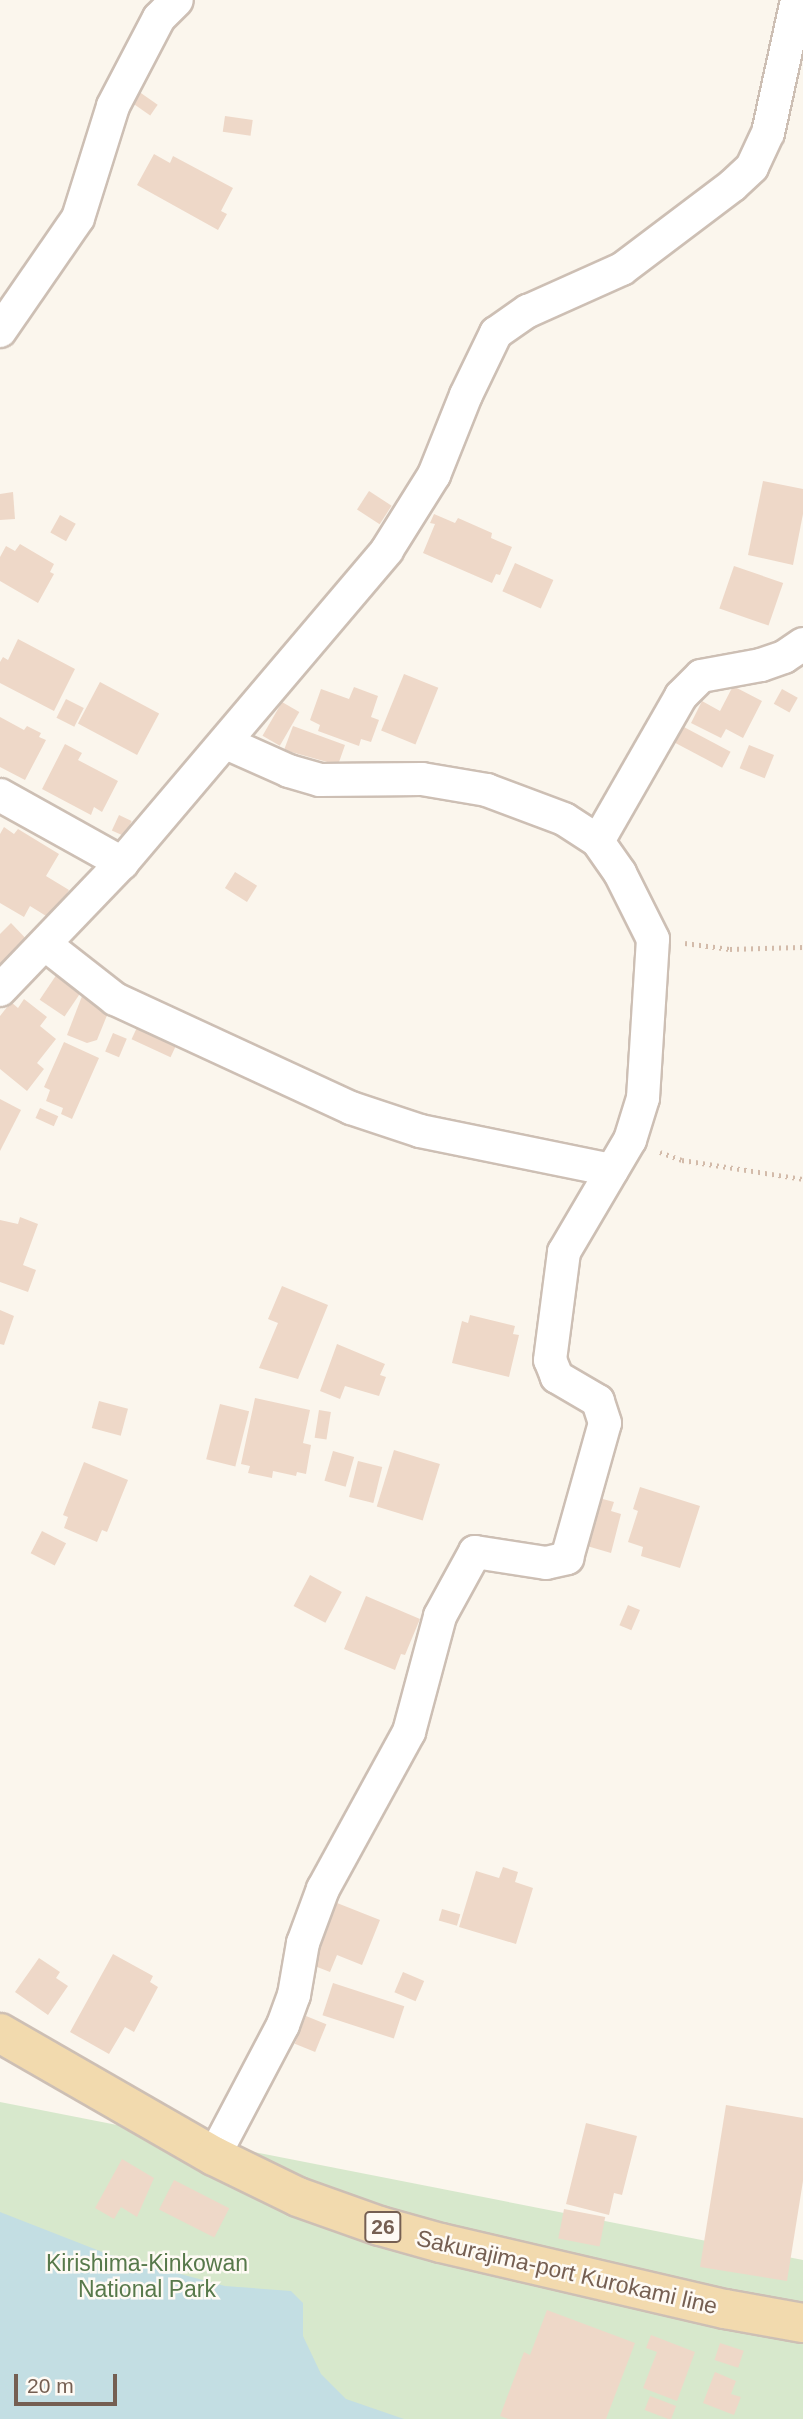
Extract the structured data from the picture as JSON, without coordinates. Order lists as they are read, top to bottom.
{
  "streets": {
    "main road": ["26", "Sakurajima-port Kurokami line"]
  },
  "parks": ["Kirishima-Kinkowan National Park"],
  "scale_bar": "20 m"
}
